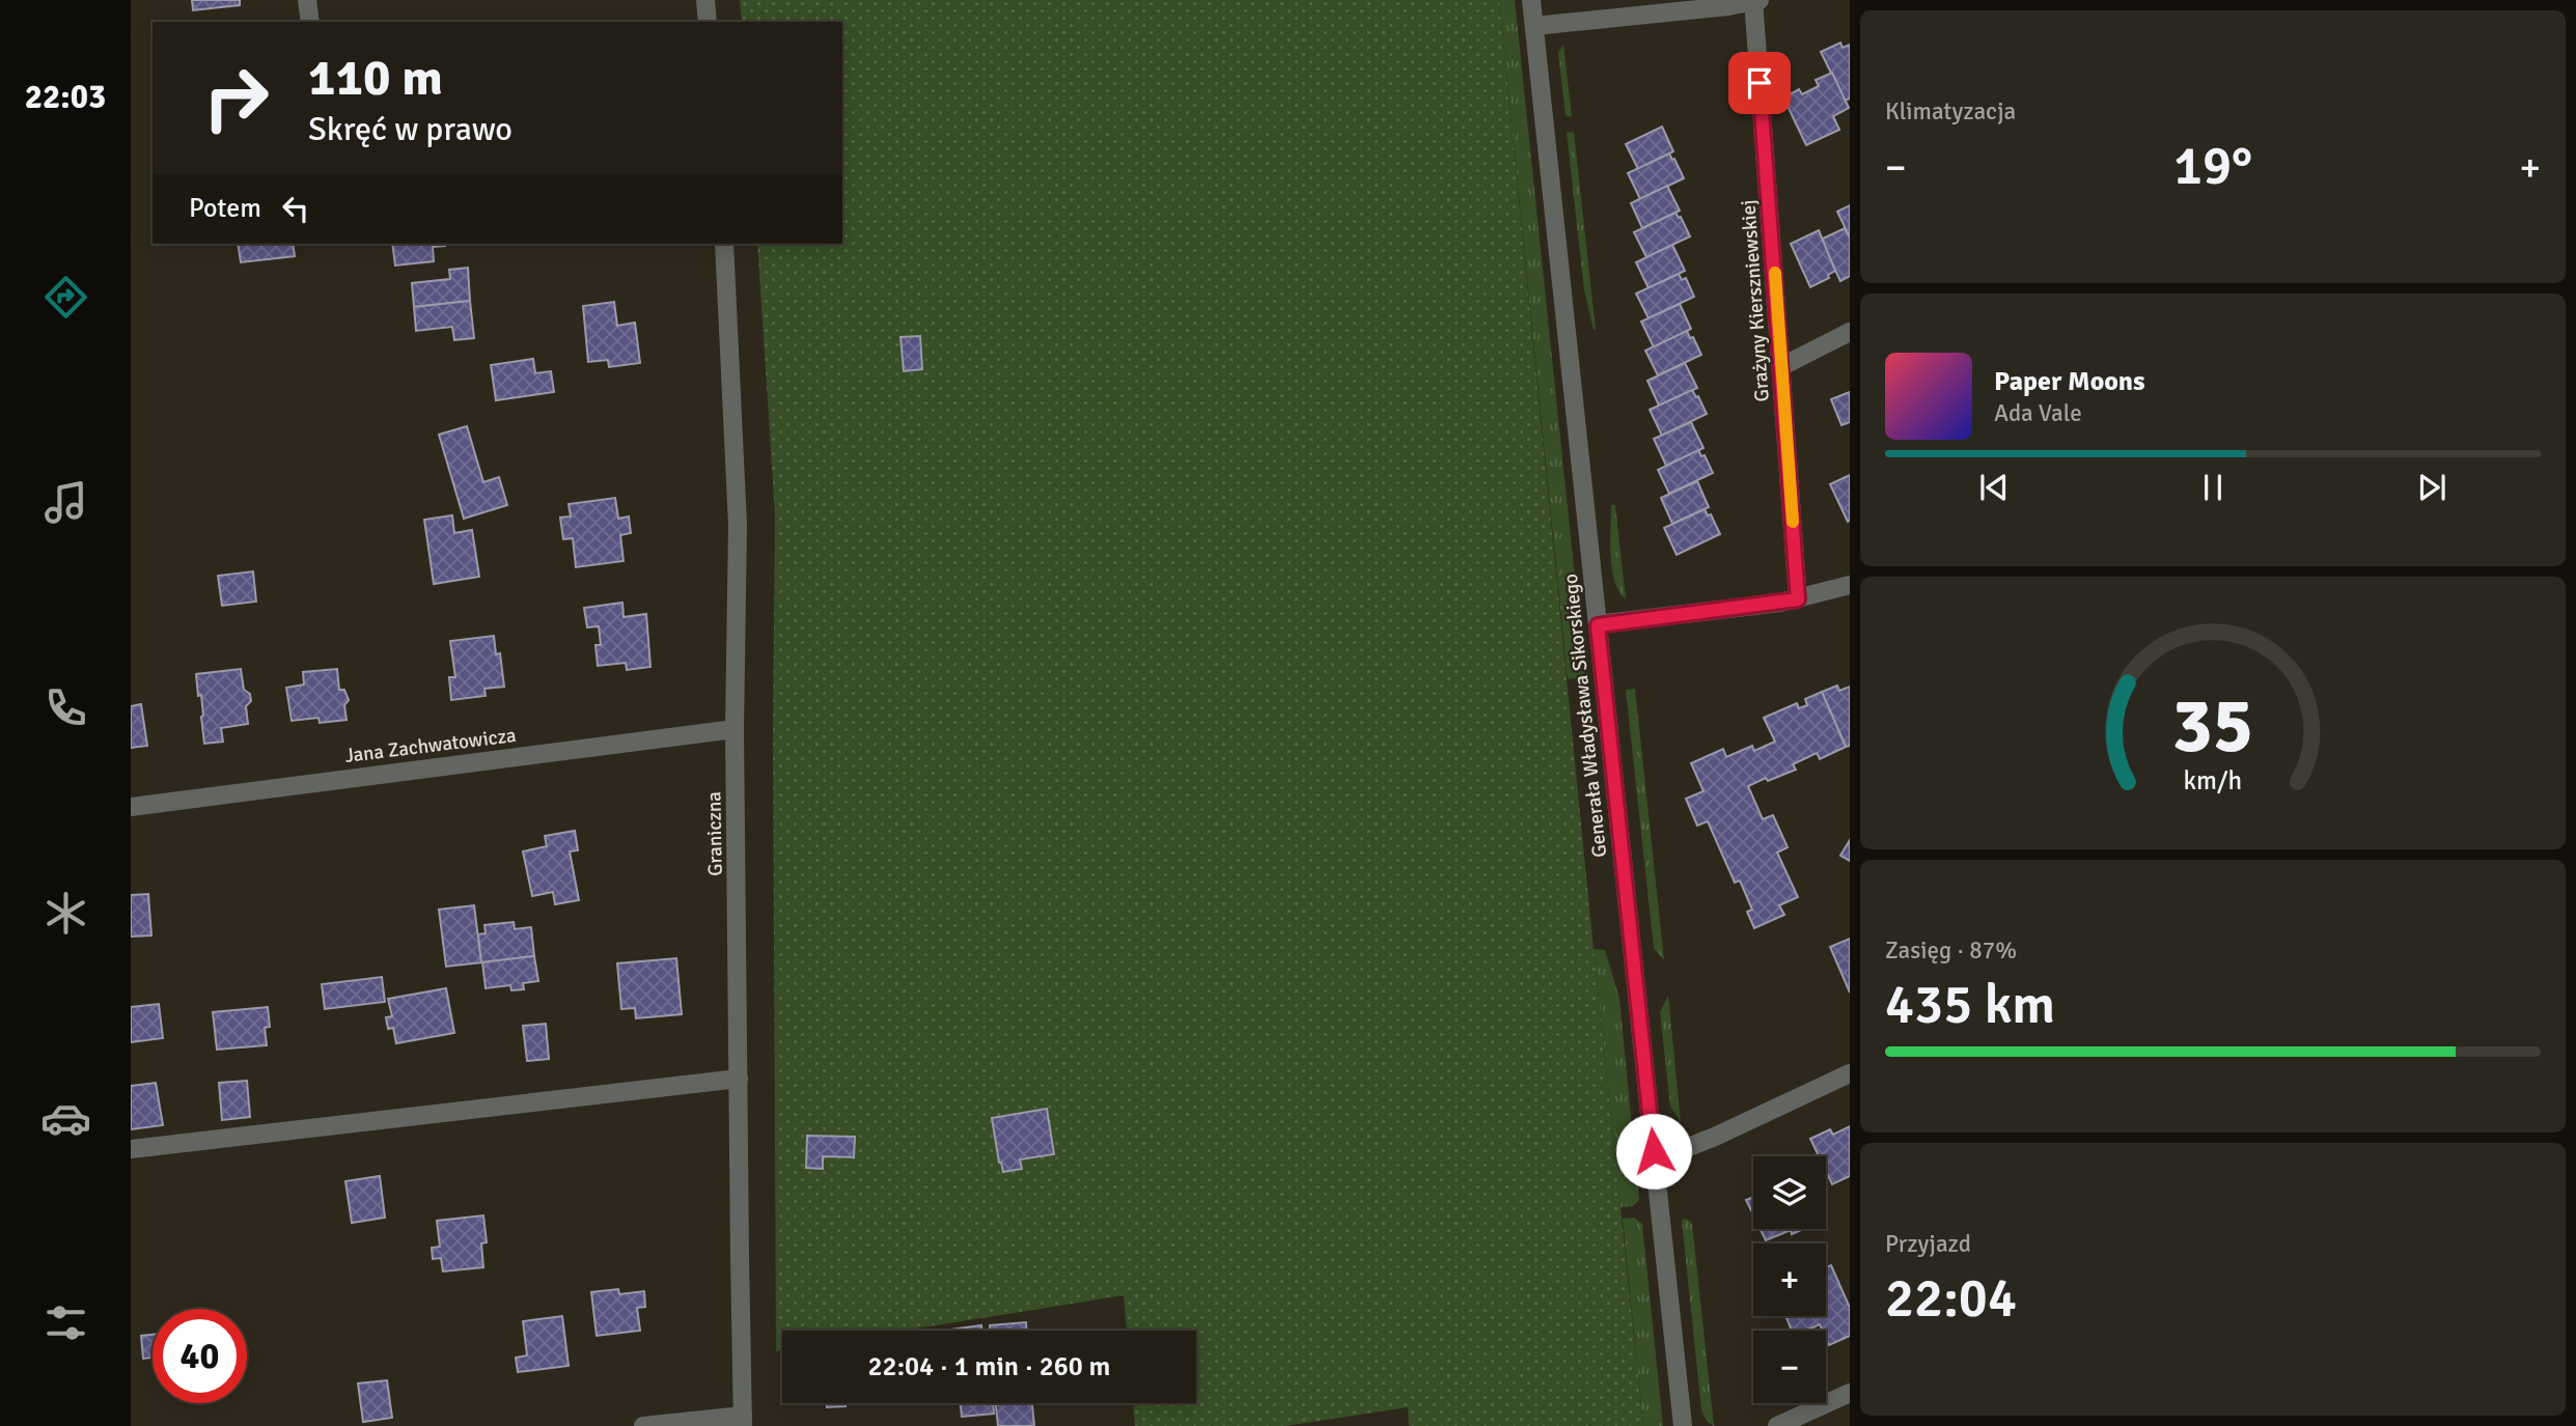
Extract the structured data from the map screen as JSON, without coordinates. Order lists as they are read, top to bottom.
{
  "streets": {
    "street": [
      "Grażyny Kierszniewskiej",
      "Generała Władysława Sikorskiego",
      "Jana Zachwatowicza",
      "Graniczna"
    ]
  },
  "crossings": [
    ["Jana Zachwatowicza", "Graniczna"]
  ],
  "page": {
    "tabs": "22:03",
    "tile": [
      "Klimatyzacja",
      ["Zasięg · 87%", "435 km"],
      ["Przyjazd", "22:04"]
    ],
    "turn": ["110 m", "Skręć w prawo"],
    "heat": ["−", "19°", "+"],
    "then": "Potem",
    "song": ["Paper Moons", "Ada Vale"],
    "map_buttons": ["+", "−"],
    "limit": "40",
    "trip": "22:04 · 1 min · 260 m",
    "gauge": ["35", "km/h"]
  }
}
